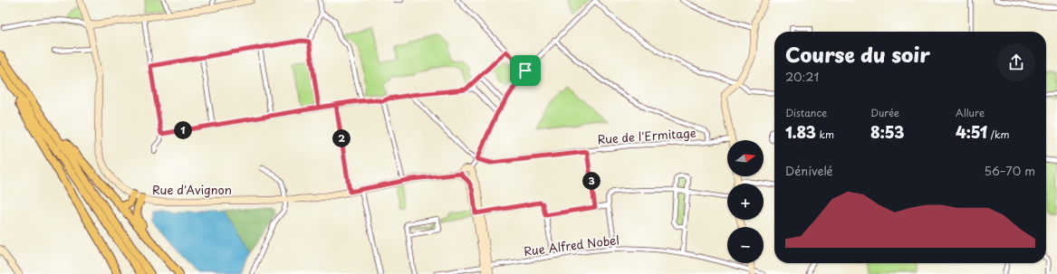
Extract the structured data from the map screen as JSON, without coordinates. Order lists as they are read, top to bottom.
{
  "streets": {
    "street": ["Rue de l'Ermitage", "Rue d'Avignon", "Rue Alfred Nobel"]
  },
  "north": "right",
  "page": {
    "heading": ["Course du soir", "20:21"],
    "stats": [
      ["Distance", "1.83 km"],
      ["Durée", "8:53"],
      ["Allure", "4:51 /km"]
    ],
    "pins": ["1", "2", "3"],
    "map_buttons": ["+", "−"],
    "chart": ["Dénivelé", "56–70 m"]
  }
}
